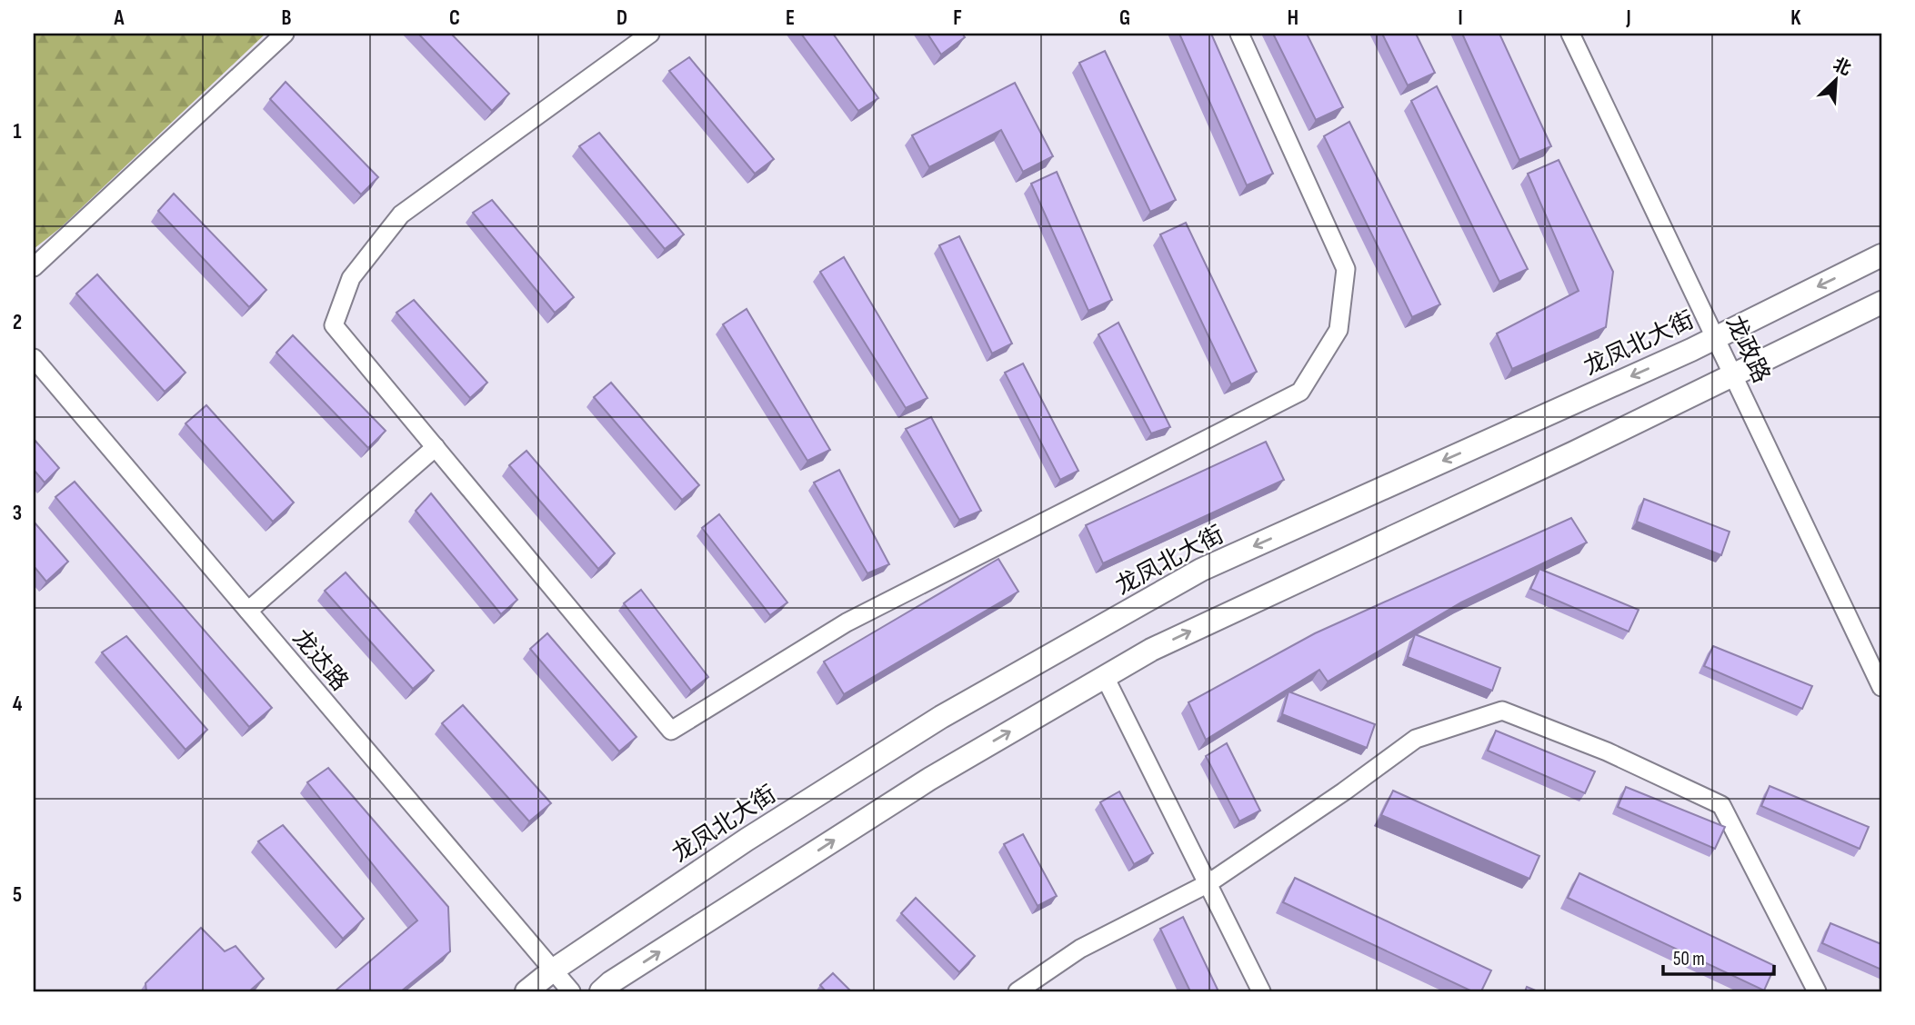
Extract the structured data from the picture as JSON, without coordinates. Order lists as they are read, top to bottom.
{
  "streets": {
    "main road": ["龙凤北大街"],
    "street": ["龙政路", "龙达路"]
  },
  "crossings": [
    ["龙凤北大街", "龙政路"],
    ["龙凤北大街", "龙达路"]
  ],
  "scale_bar": "50 m",
  "north": "top right",
  "grid": {
    "columns": [
      "A",
      "B",
      "C",
      "D",
      "E",
      "F",
      "G",
      "H",
      "I",
      "J",
      "K"
    ],
    "rows": [
      "1",
      "2",
      "3",
      "4",
      "5"
    ]
  }
}
